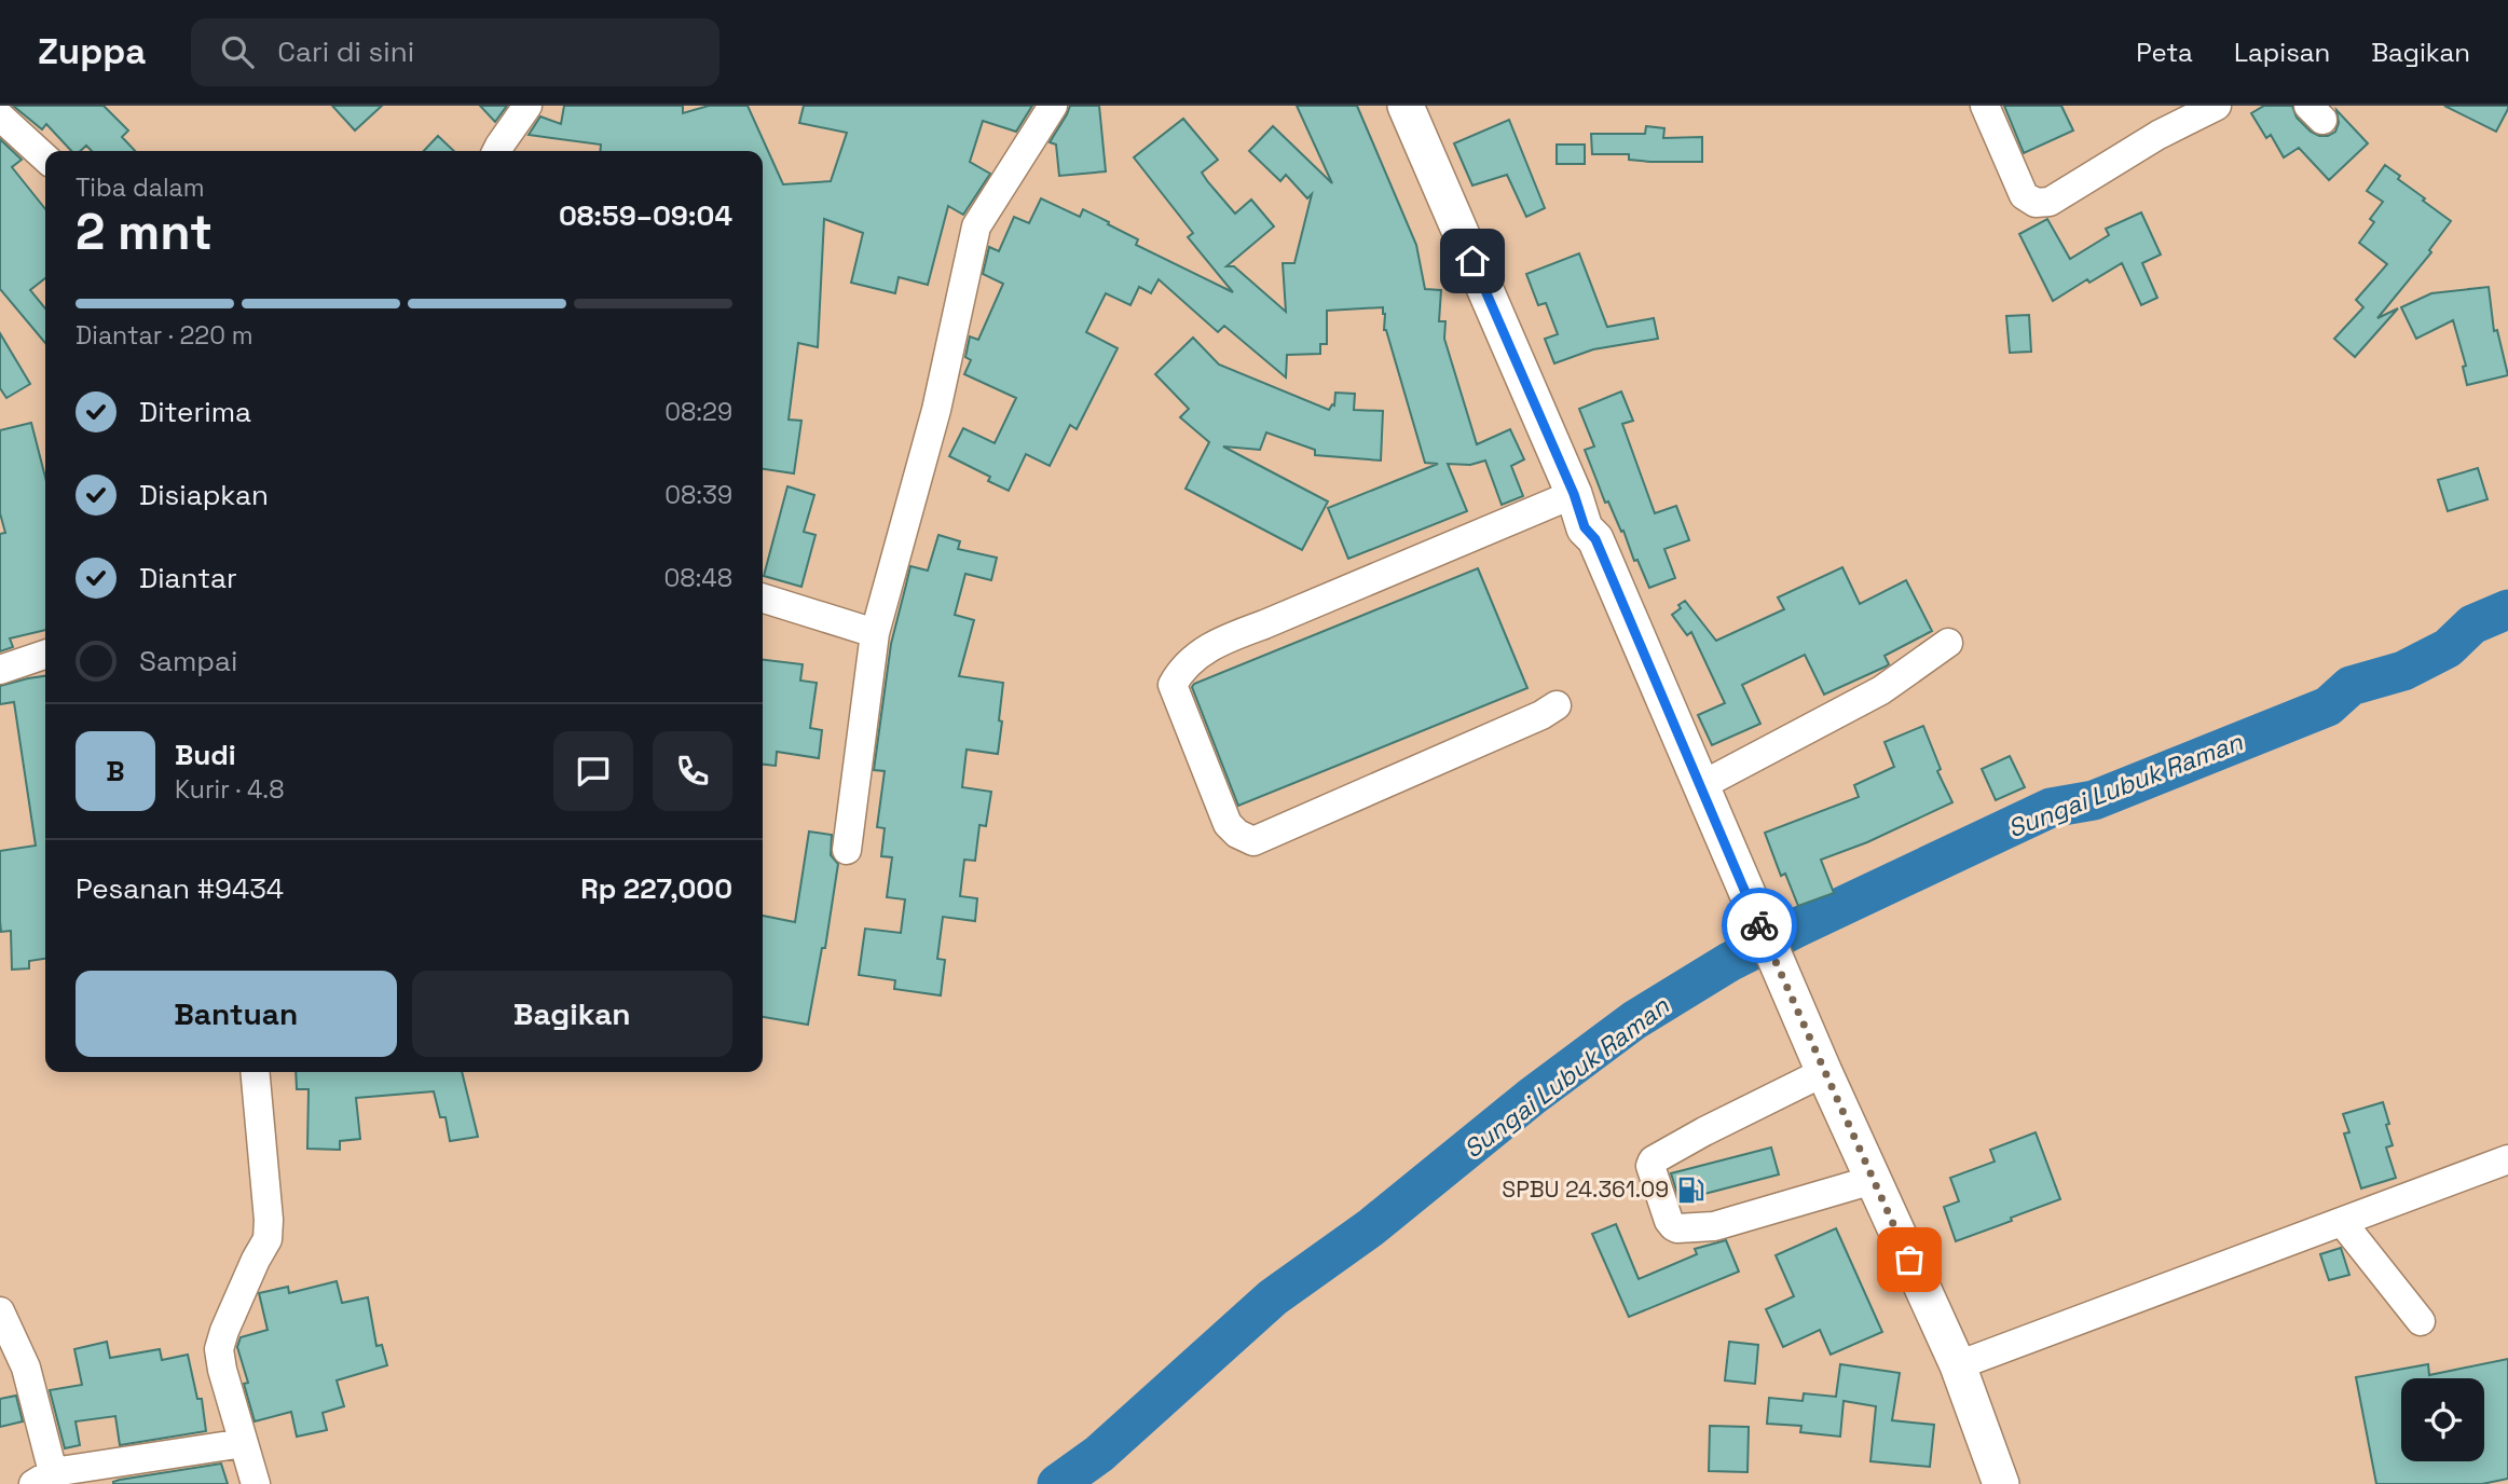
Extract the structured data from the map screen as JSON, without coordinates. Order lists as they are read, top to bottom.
{
  "water": ["Sungai Lubuk Raman"],
  "places": {
    "fuel station": ["SPBU 24.361.09"]
  },
  "page": {
    "header": "Zuppa",
    "search": "Cari di sini",
    "nav": ["Peta", "Lapisan", "Bagikan"],
    "heading": ["2 mnt", "Tiba dalam", "08:59–09:04"],
    "panel": [
      "Budi",
      "Kurir · 4.8",
      "Pesanan #9434",
      "Rp 227,000"
    ],
    "bar": "Diantar · 220 m",
    "list": [
      ["Diterima", "08:29"],
      ["Disiapkan", "08:39"],
      ["Diantar", "08:48"],
      "Sampai"
    ],
    "round": "B",
    "buttons": ["Bantuan", "Bagikan"]
  }
}
